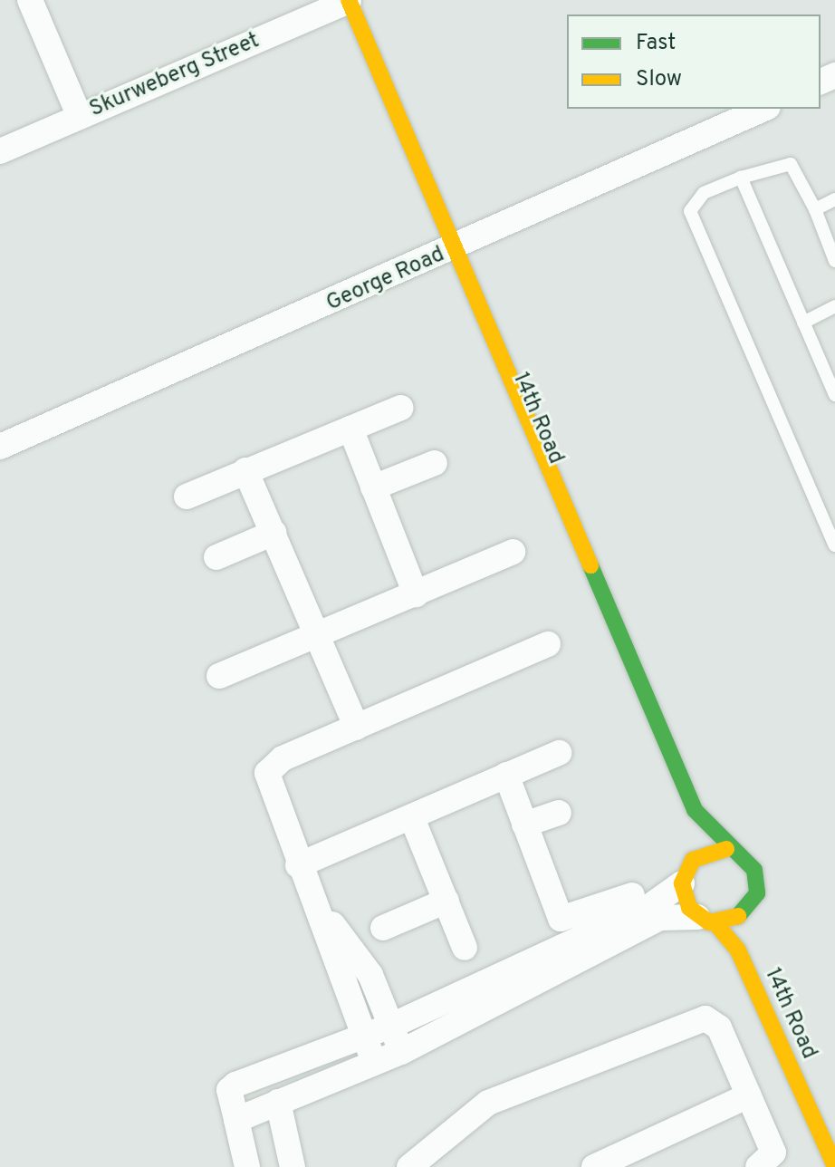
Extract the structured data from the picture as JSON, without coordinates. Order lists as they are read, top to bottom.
{
  "streets": {
    "street": ["Skurweberg Street", "George Road", "14th Road"]
  },
  "crossings": [
    ["Skurweberg Street", "14th Road"],
    ["George Road", "14th Road"]
  ],
  "legend": ["Fast", "Slow"]
}
